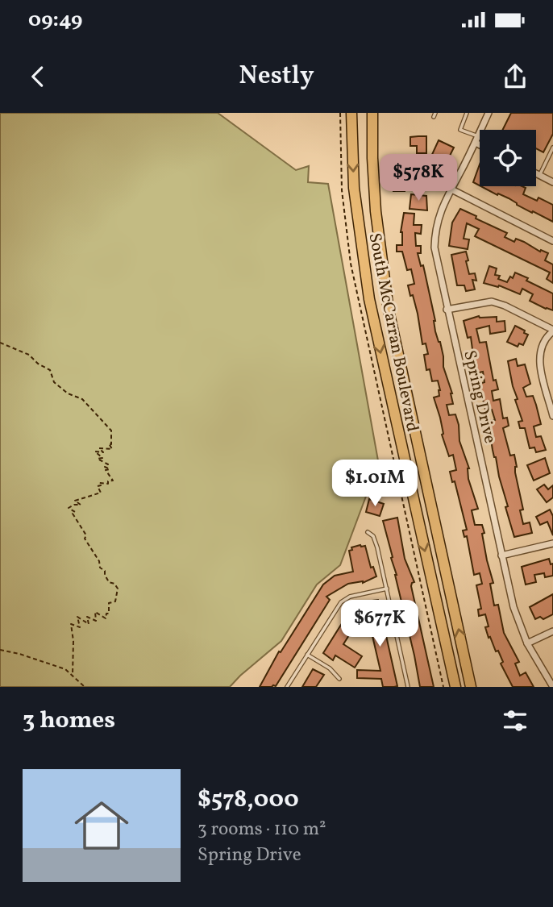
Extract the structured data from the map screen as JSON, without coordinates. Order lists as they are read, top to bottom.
{
  "streets": {
    "main road": ["South McCarran Boulevard"],
    "street": ["Spring Drive"]
  },
  "page": {
    "status": "09:49",
    "header": "Nestly",
    "price": ["$578K", "$1.01M", "$677K"],
    "heading": "3 homes",
    "list": [
      {
        "name": "$578,000",
        "note": "3 rooms · 110 m² · Spring Drive"
      }
    ]
  }
}
